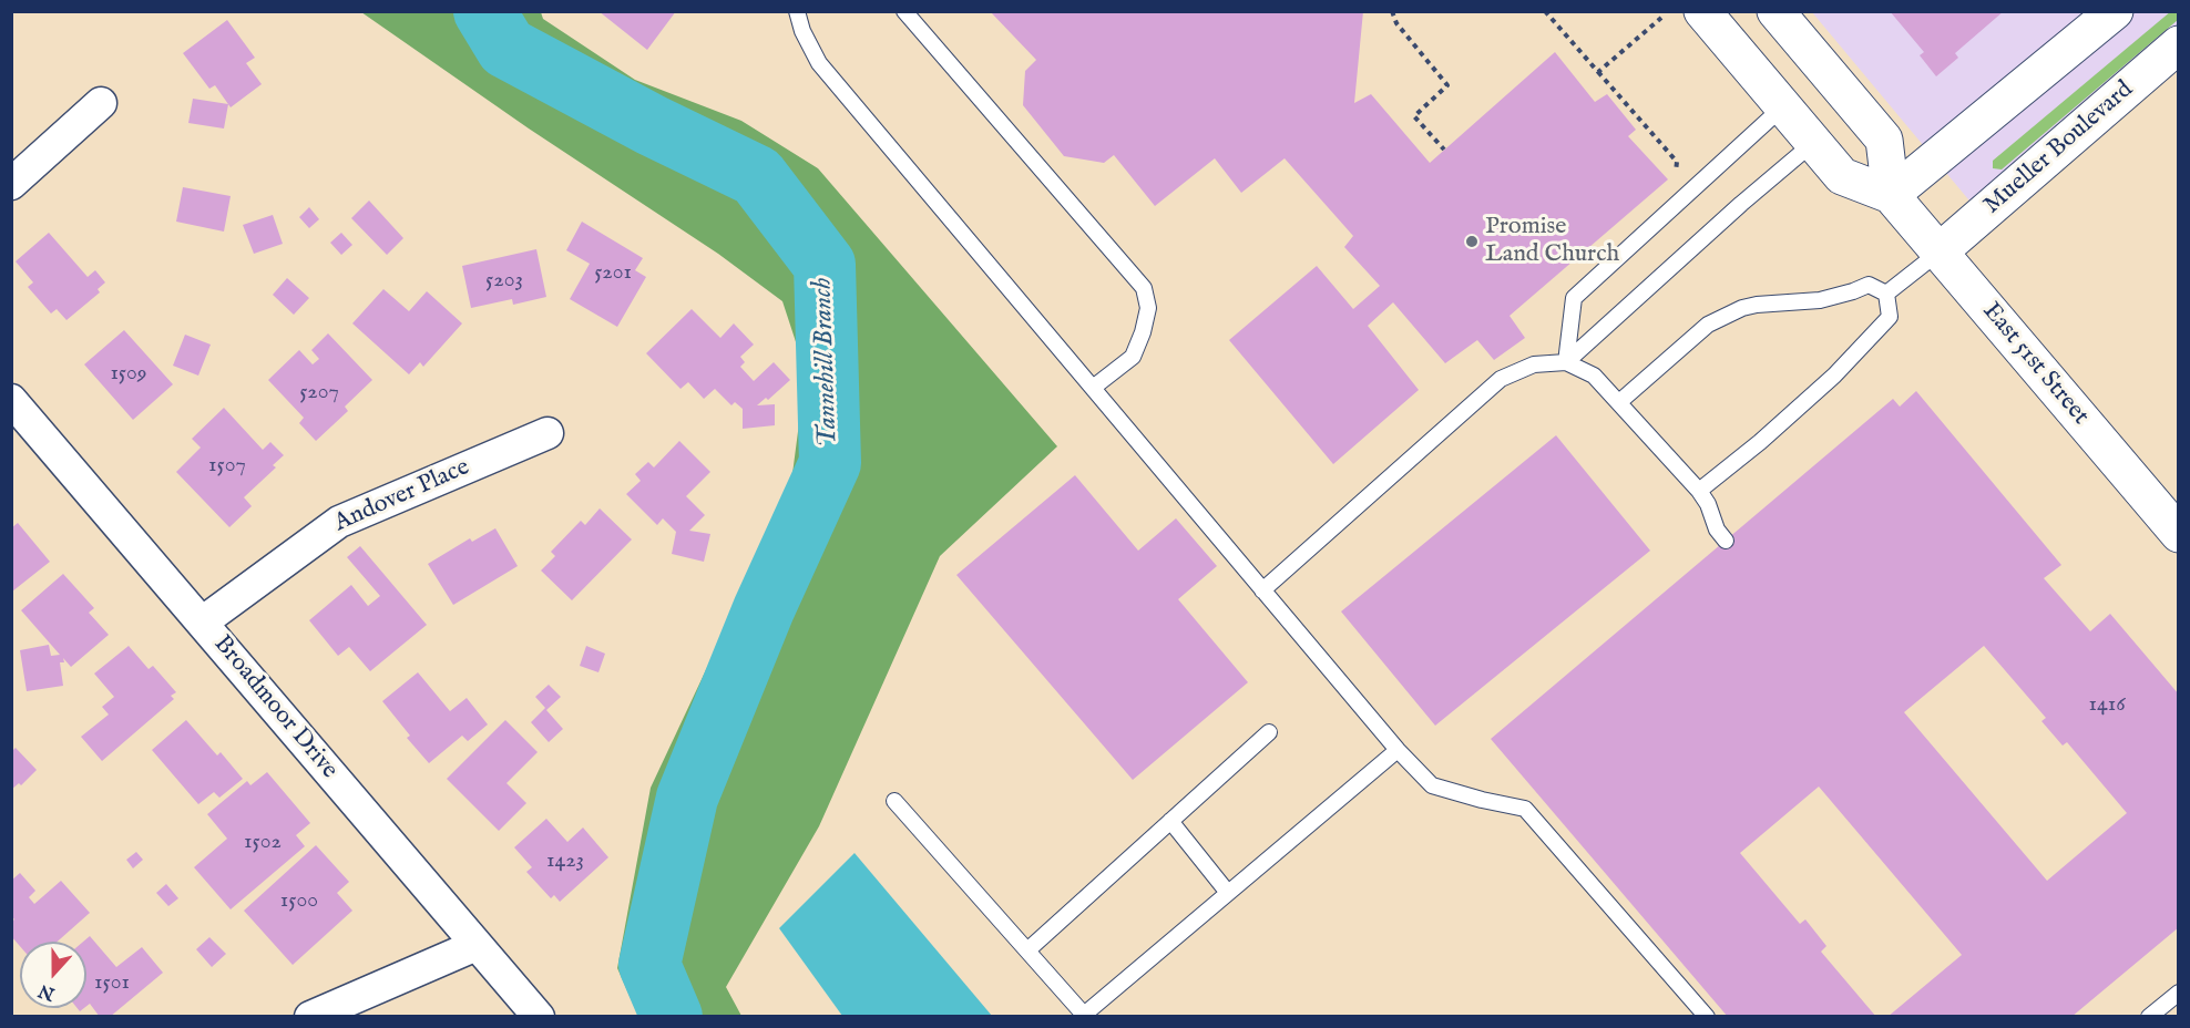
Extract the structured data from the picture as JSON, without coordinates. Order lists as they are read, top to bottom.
{
  "streets": {
    "main road": ["Mueller Boulevard", "East 51st Street"],
    "street": ["Andover Place", "Broadmoor Drive"]
  },
  "crossings": [
    ["Mueller Boulevard", "East 51st Street"],
    ["Andover Place", "Broadmoor Drive"]
  ],
  "water": ["Tannehill Branch"],
  "places": ["Promise Land Church"],
  "house_numbers": [
    "5201",
    "5203",
    "1509",
    "5207",
    "1507",
    "1416",
    "1502",
    "1423",
    "1500",
    "1501"
  ],
  "north": "bottom"
}
